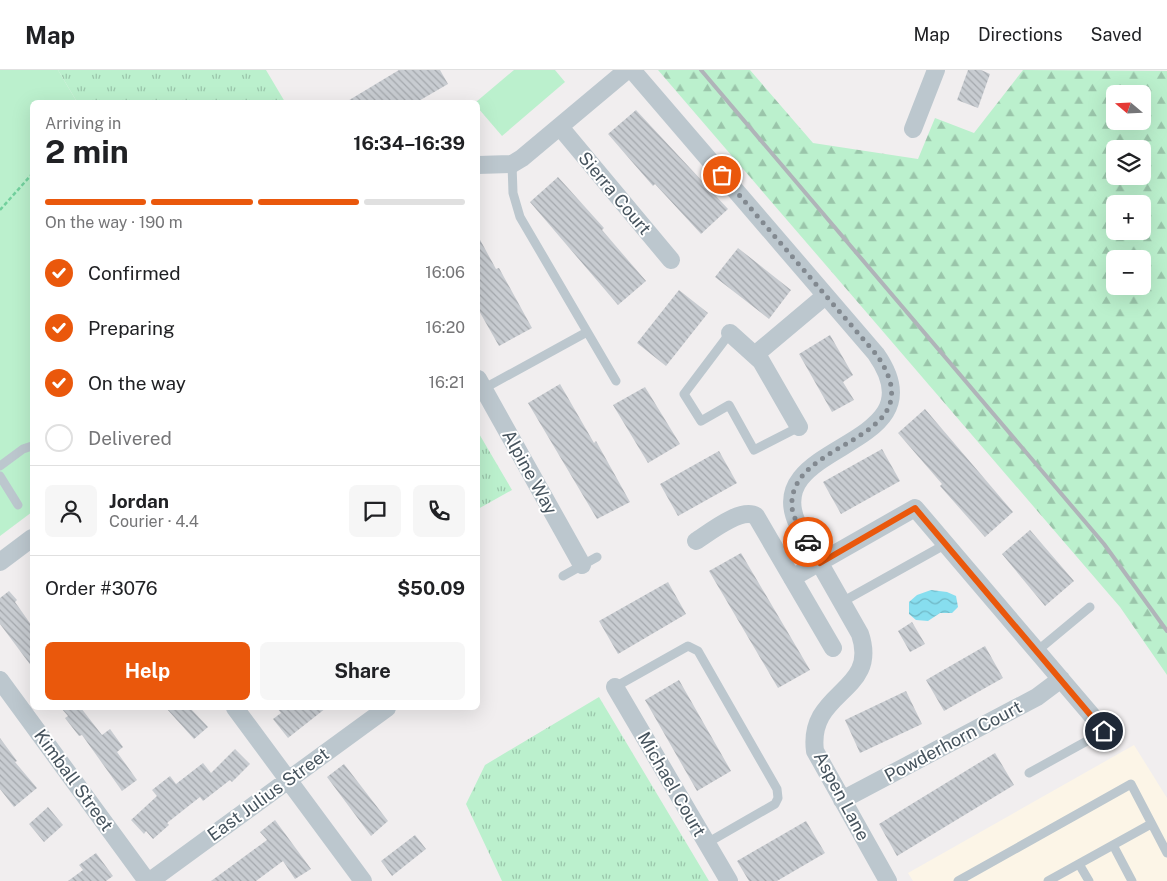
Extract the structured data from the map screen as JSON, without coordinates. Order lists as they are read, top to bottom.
{
  "streets": {
    "street": [
      "Sierra Court",
      "Alpine Way",
      "Powderhorn Court",
      "Kimball Street",
      "Michael Court",
      "East Julius Street",
      "Aspen Lane"
    ]
  },
  "crossings": [
    ["Powderhorn Court", "Aspen Lane"],
    ["Kimball Street", "East Julius Street"]
  ],
  "north": "left",
  "page": {
    "header": "Map",
    "nav": ["Map", "Directions", "Saved"],
    "map_buttons": ["+", "−"],
    "heading": ["2 min", "Arriving in", "16:34–16:39"],
    "panel": [
      "Jordan",
      "Courier · 4.4",
      "Order #3076",
      "$50.09"
    ],
    "bar": "On the way · 190 m",
    "list": [
      ["Confirmed", "16:06"],
      ["Preparing", "16:20"],
      ["On the way", "16:21"],
      "Delivered"
    ],
    "buttons": ["Help", "Share"]
  }
}
